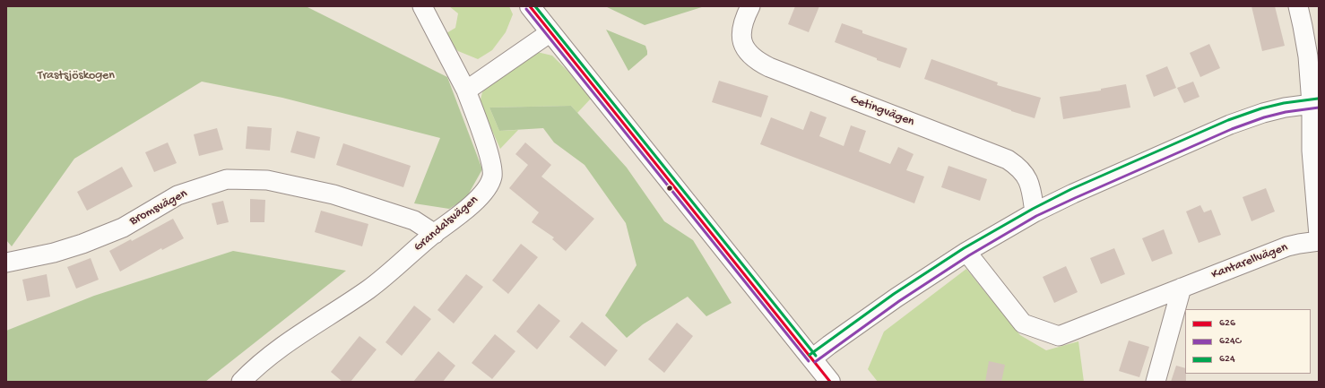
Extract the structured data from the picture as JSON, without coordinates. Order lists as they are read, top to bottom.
{
  "streets": {
    "street": [
      "Getingvägen",
      "Bromsvägen",
      "Grandalsvägen",
      "Kantarellvägen"
    ]
  },
  "crossings": [
    ["Bromsvägen", "Grandalsvägen"]
  ],
  "parks": ["Trastsjöskogen"],
  "lines": ["transit line 626", "transit line 624", "transit line 624C"],
  "legend": ["626", "624C", "624"]
}
